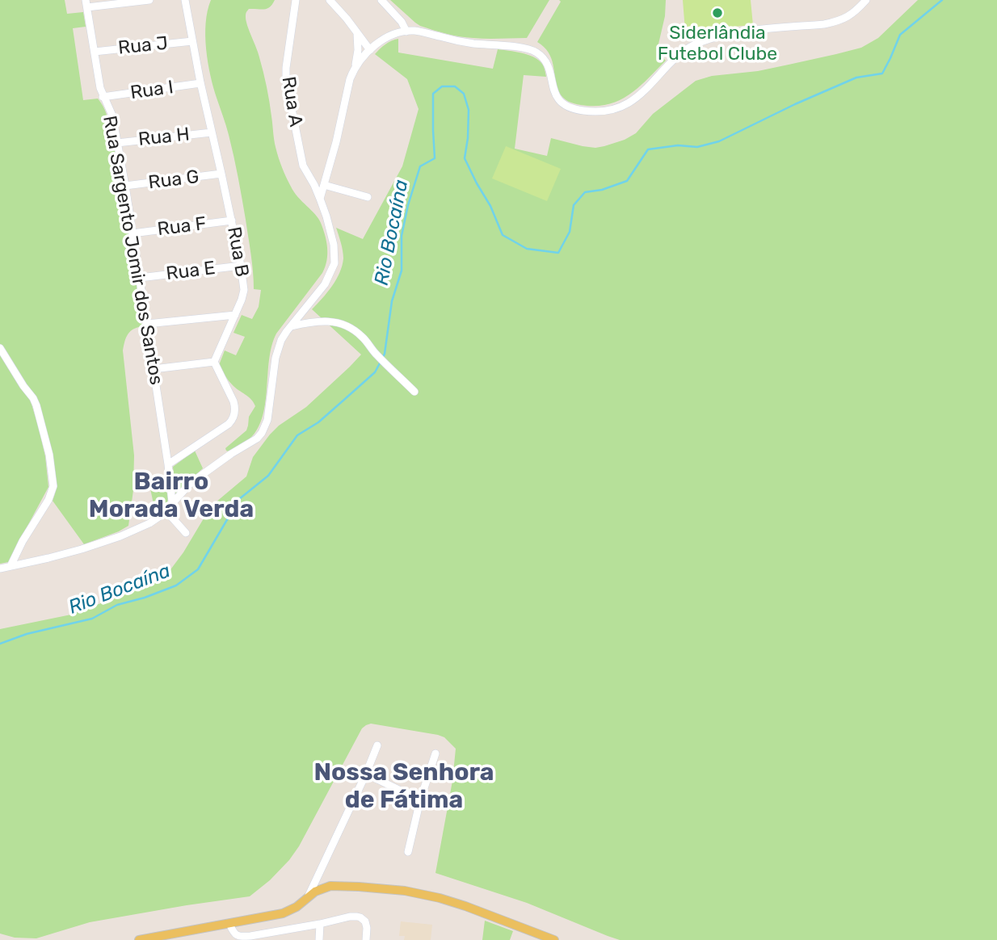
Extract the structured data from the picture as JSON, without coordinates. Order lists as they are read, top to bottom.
{
  "streets": {
    "street": [
      "Rua J",
      "Rua I",
      "Rua A",
      "Rua H",
      "Rua G",
      "Rua F",
      "Rua Sargento Jomir dos Santos",
      "Rua B",
      "Rua E"
    ]
  },
  "crossings": [
    ["Rua J", "Rua Sargento Jomir dos Santos"],
    ["Rua J", "Rua B"],
    ["Rua I", "Rua Sargento Jomir dos Santos"],
    ["Rua I", "Rua B"],
    ["Rua A", "Rua Sargento Jomir dos Santos"],
    ["Rua H", "Rua Sargento Jomir dos Santos"],
    ["Rua H", "Rua B"],
    ["Rua G", "Rua Sargento Jomir dos Santos"],
    ["Rua G", "Rua B"],
    ["Rua F", "Rua Sargento Jomir dos Santos"],
    ["Rua F", "Rua B"],
    ["Rua Sargento Jomir dos Santos", "Rua E"],
    ["Rua B", "Rua E"]
  ],
  "districts": ["Bairro Morada Verda", "Nossa Senhora de Fátima"],
  "water": ["Rio Bocaína"],
  "places": ["Siderlândia Futebol Clube"]
}
